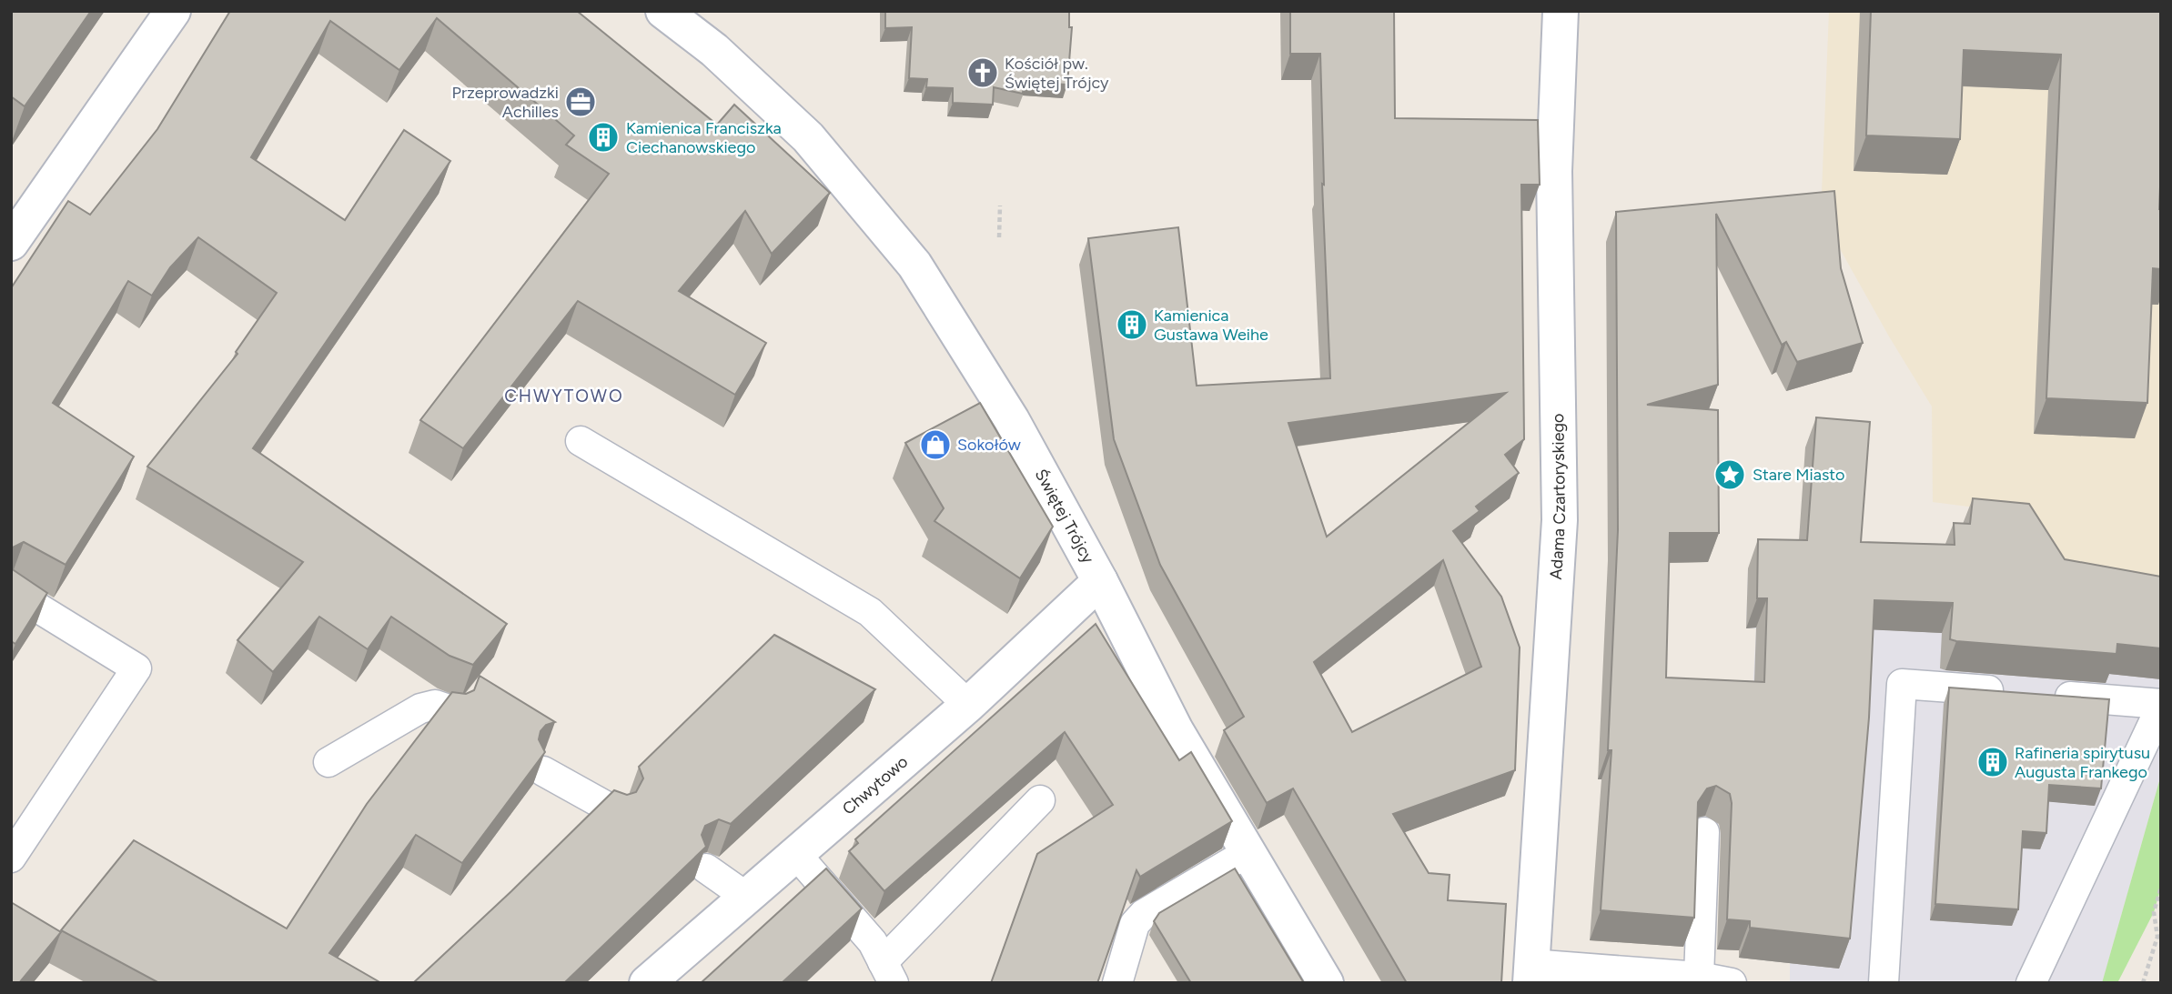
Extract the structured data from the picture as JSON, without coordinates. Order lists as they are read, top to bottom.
{
  "streets": {
    "street": ["Adama Czartoryskiego", "Świętej Trójcy", "Chwytowo"]
  },
  "crossings": [
    ["Świętej Trójcy", "Chwytowo"]
  ],
  "districts": ["CHWYTOWO"],
  "places": {
    "church": ["Kościół pw. Świętej Trójcy"],
    "office": ["Przeprowadzki Achilles"],
    "building": ["Kamienica Franciszka Ciechanowskiego", "Kamienica Gustawa Weihe", "Rafineria spirytusu Augusta Frankego"],
    "shop": ["Sokołów"],
    "place": ["Stare Miasto"]
  }
}
